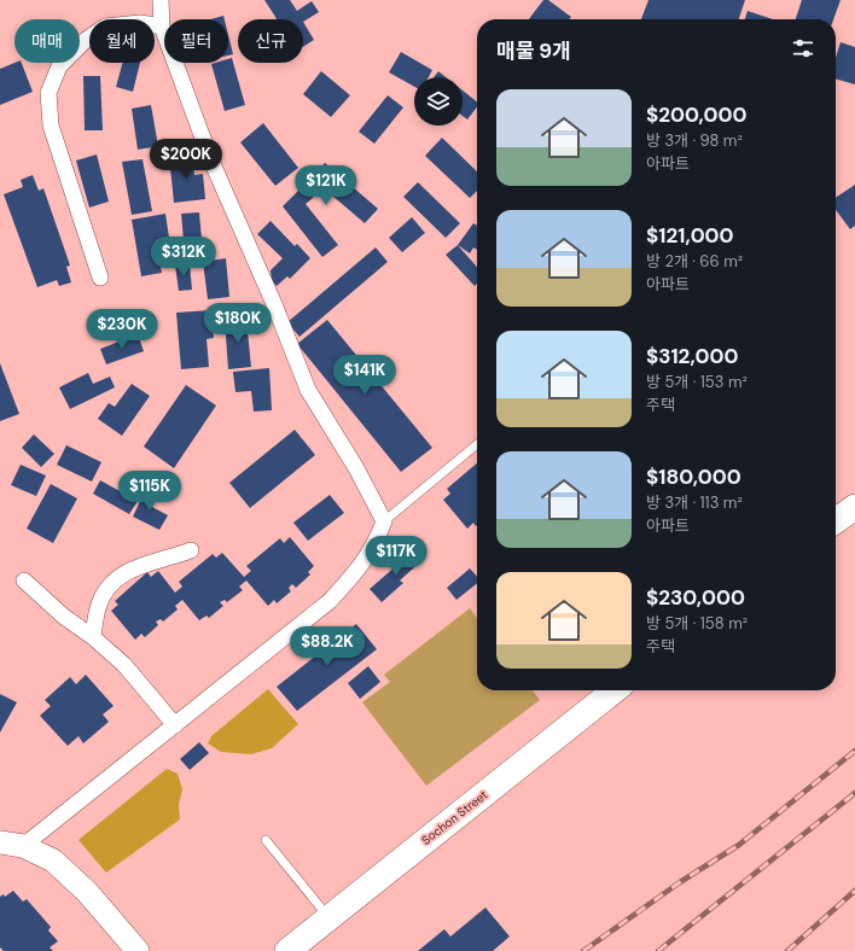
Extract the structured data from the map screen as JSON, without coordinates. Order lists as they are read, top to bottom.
{
  "streets": {
    "main road": ["Sochon Street"]
  },
  "page": {
    "chip": [
      "매매",
      "월세",
      "필터",
      "신규"
    ],
    "heading": "매물 9개",
    "list": [
      {
        "name": "$200,000",
        "note": "방 3개 · 98 m² · 아파트"
      },
      {
        "name": "$121,000",
        "note": "방 2개 · 66 m² · 아파트"
      },
      {
        "name": "$312,000",
        "note": "방 5개 · 153 m² · 주택"
      },
      {
        "name": "$180,000",
        "note": "방 3개 · 113 m² · 아파트"
      },
      {
        "name": "$230,000",
        "note": "방 5개 · 158 m² · 주택"
      }
    ],
    "price": [
      "$200K",
      "$121K",
      "$312K",
      "$180K",
      "$230K",
      "$141K",
      "$115K",
      "$117K",
      "$88.2K"
    ]
  }
}
